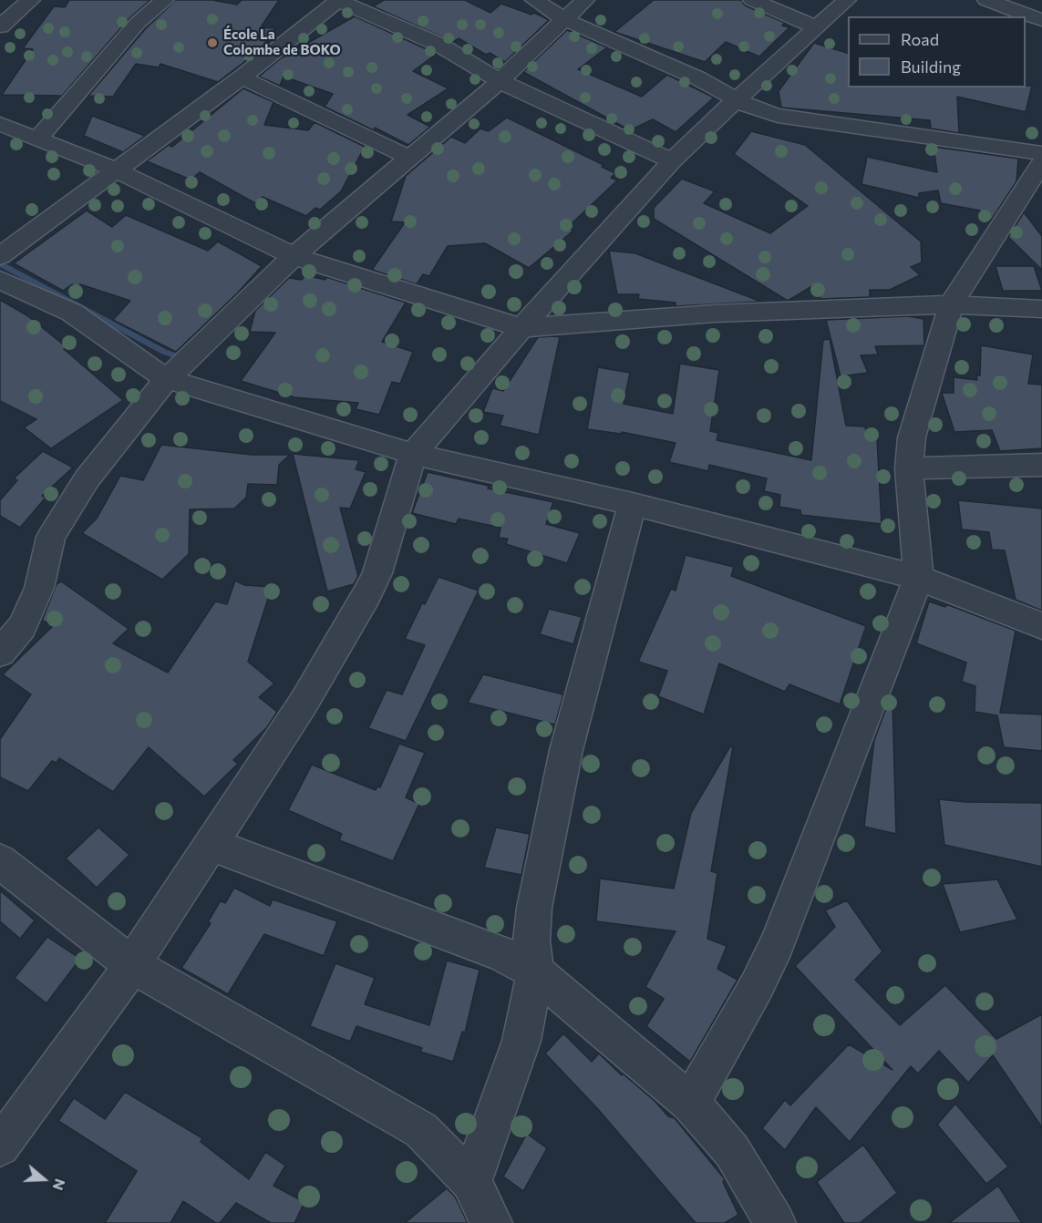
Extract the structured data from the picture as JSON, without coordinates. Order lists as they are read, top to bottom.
{
  "places": ["École La Colombe de BOKO"],
  "legend": ["Road", "Building"],
  "north": "right"
}
